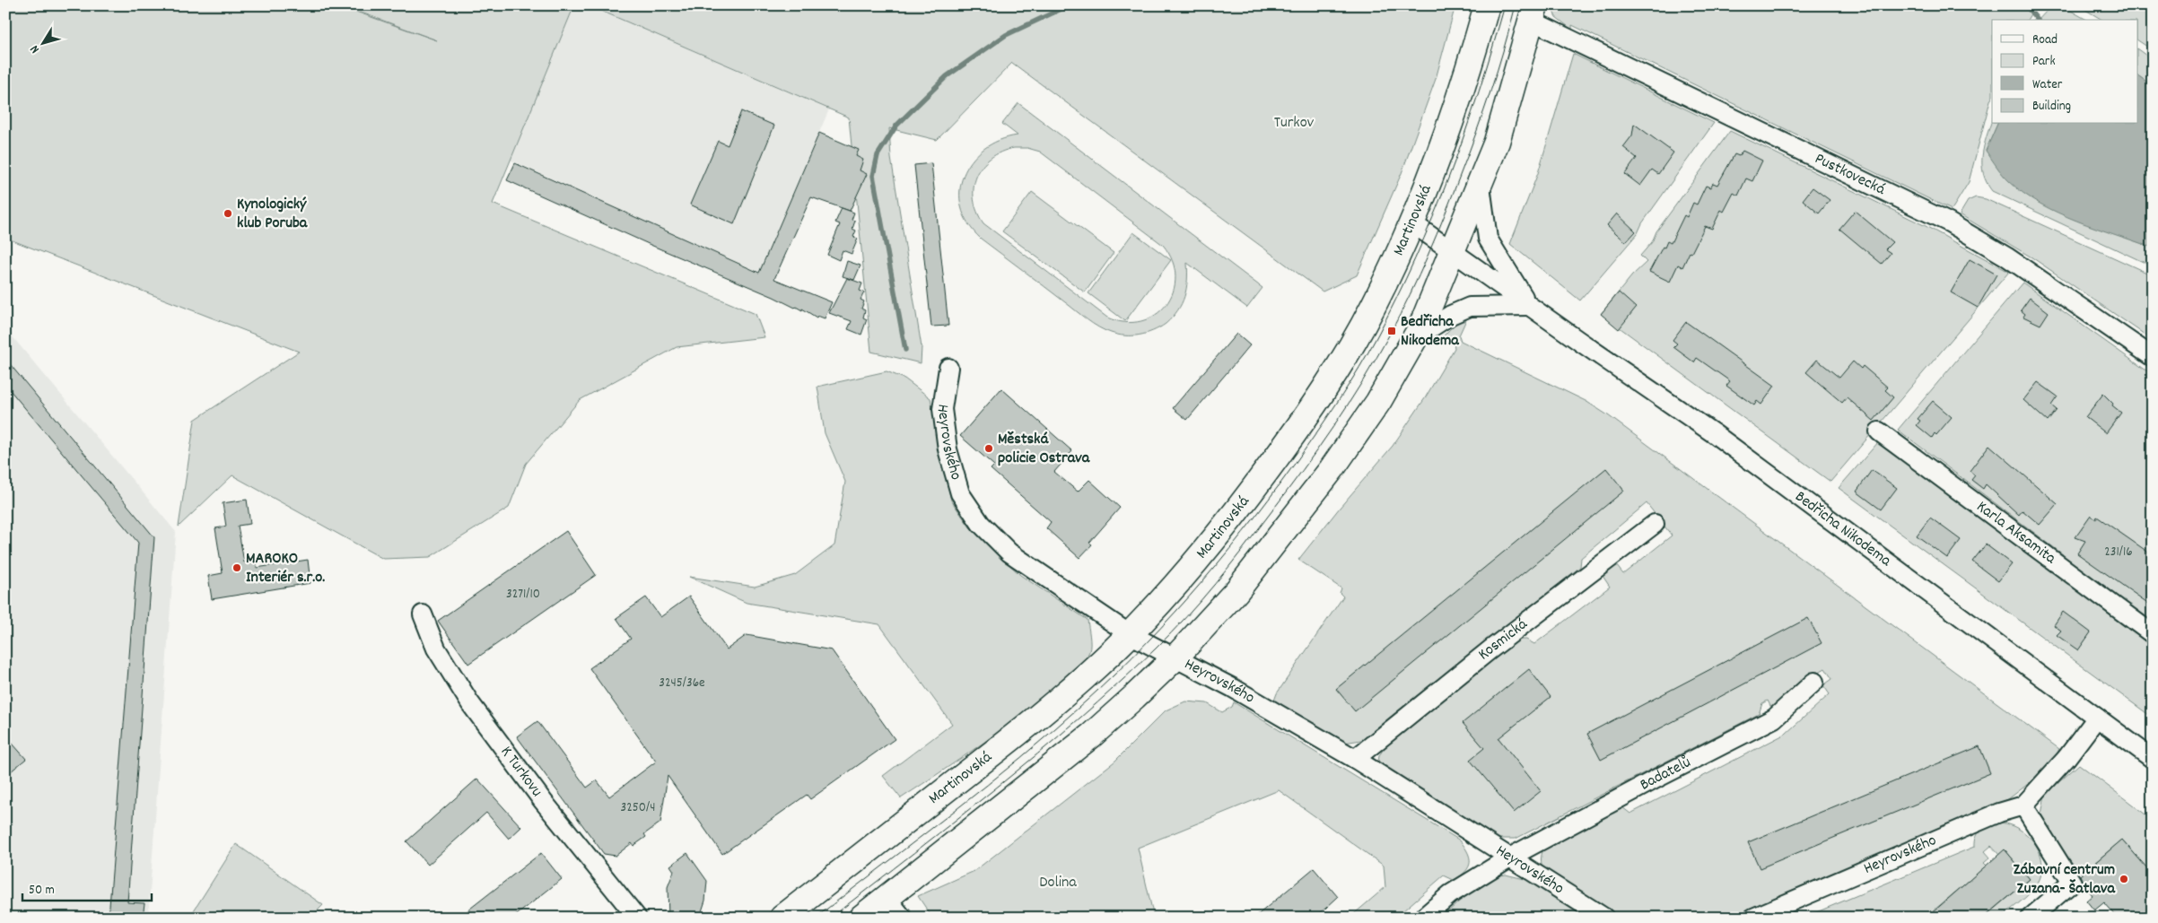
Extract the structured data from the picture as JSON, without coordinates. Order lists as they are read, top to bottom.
{
  "streets": {
    "street": [
      "Pustkovecká",
      "Martinovská",
      "Heyrovského",
      "Bedřicha Nikodema",
      "Karla Aksamita",
      "Kosmická",
      "K Turkovu",
      "Badatelů"
    ]
  },
  "crossings": [
    ["Martinovská", "Heyrovského"],
    ["Martinovská", "Bedřicha Nikodema"],
    ["Heyrovského", "Kosmická"],
    ["Heyrovského", "Badatelů"]
  ],
  "parks": ["Turkov", "Dolina"],
  "places": {
    "other": [
      "Kynologický klub Poruba",
      "Městská policie Ostrava",
      "MAROKO Interiér s.r.o.",
      "Zábavní centrum Zuzana- Šatlava"
    ],
    "transit": ["Bedřicha Nikodema"]
  },
  "house_numbers": [
    "231/16",
    "3271/10",
    "3245/36e",
    "3250/4"
  ],
  "legend": [
    "Road",
    "Park",
    "Water",
    "Building"
  ],
  "scale_bar": "50 m",
  "north": "bottom left"
}
